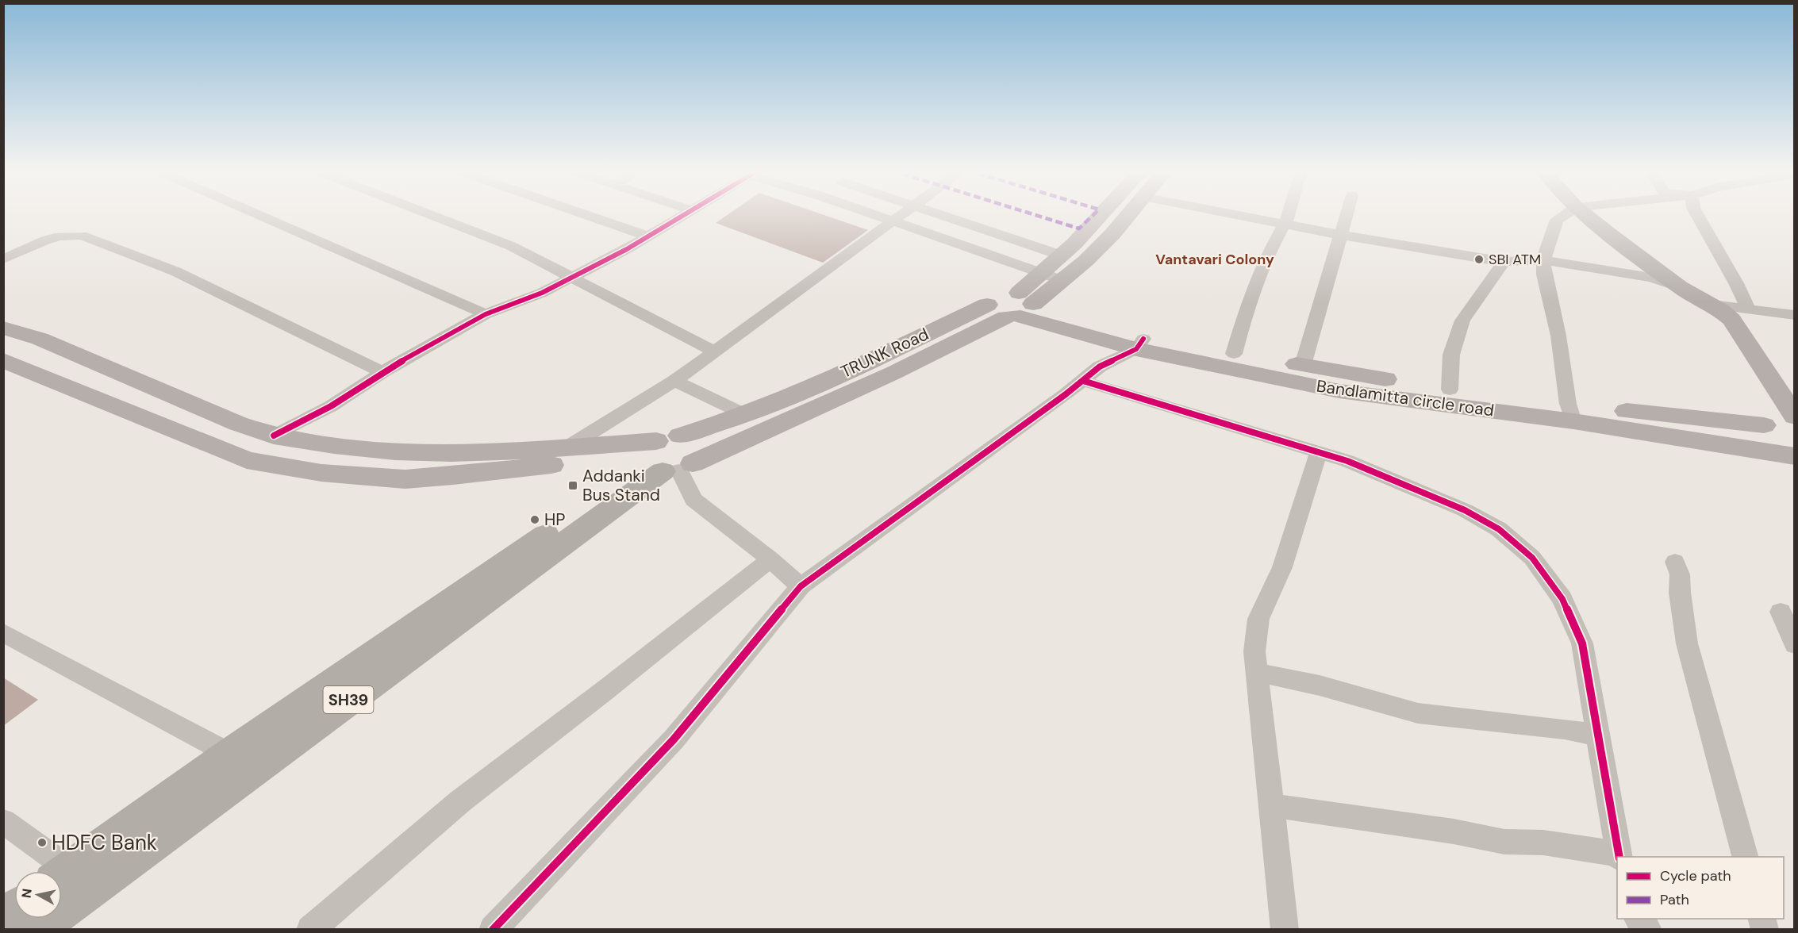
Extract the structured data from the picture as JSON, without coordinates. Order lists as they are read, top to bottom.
{
  "streets": {
    "main road": ["TRUNK Road", "Bandlamitta circle road", "SH39"]
  },
  "crossings": [
    ["TRUNK Road", "Bandlamitta circle road"],
    ["TRUNK Road", "SH39"]
  ],
  "districts": ["Vantavari Colony"],
  "places": {
    "other": ["SBI ATM", "HP", "HDFC Bank"],
    "transit": ["Addanki Bus Stand"]
  },
  "legend": ["Cycle path", "Path"],
  "north": "left"
}
